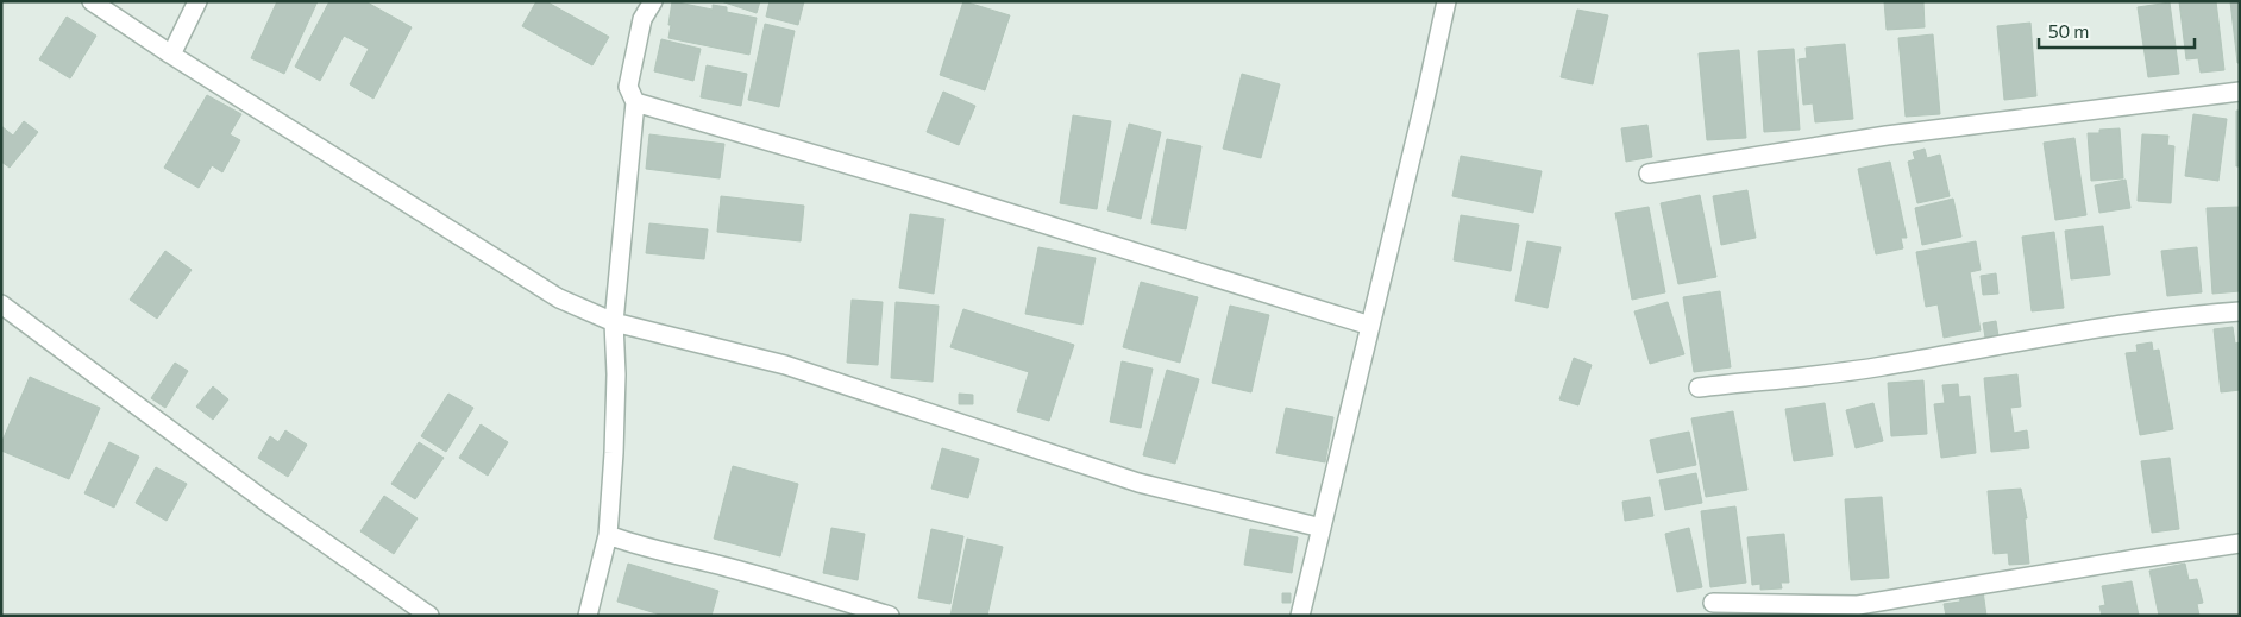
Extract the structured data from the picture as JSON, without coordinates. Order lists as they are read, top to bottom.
{
  "scale_bar": "50 m"
}
